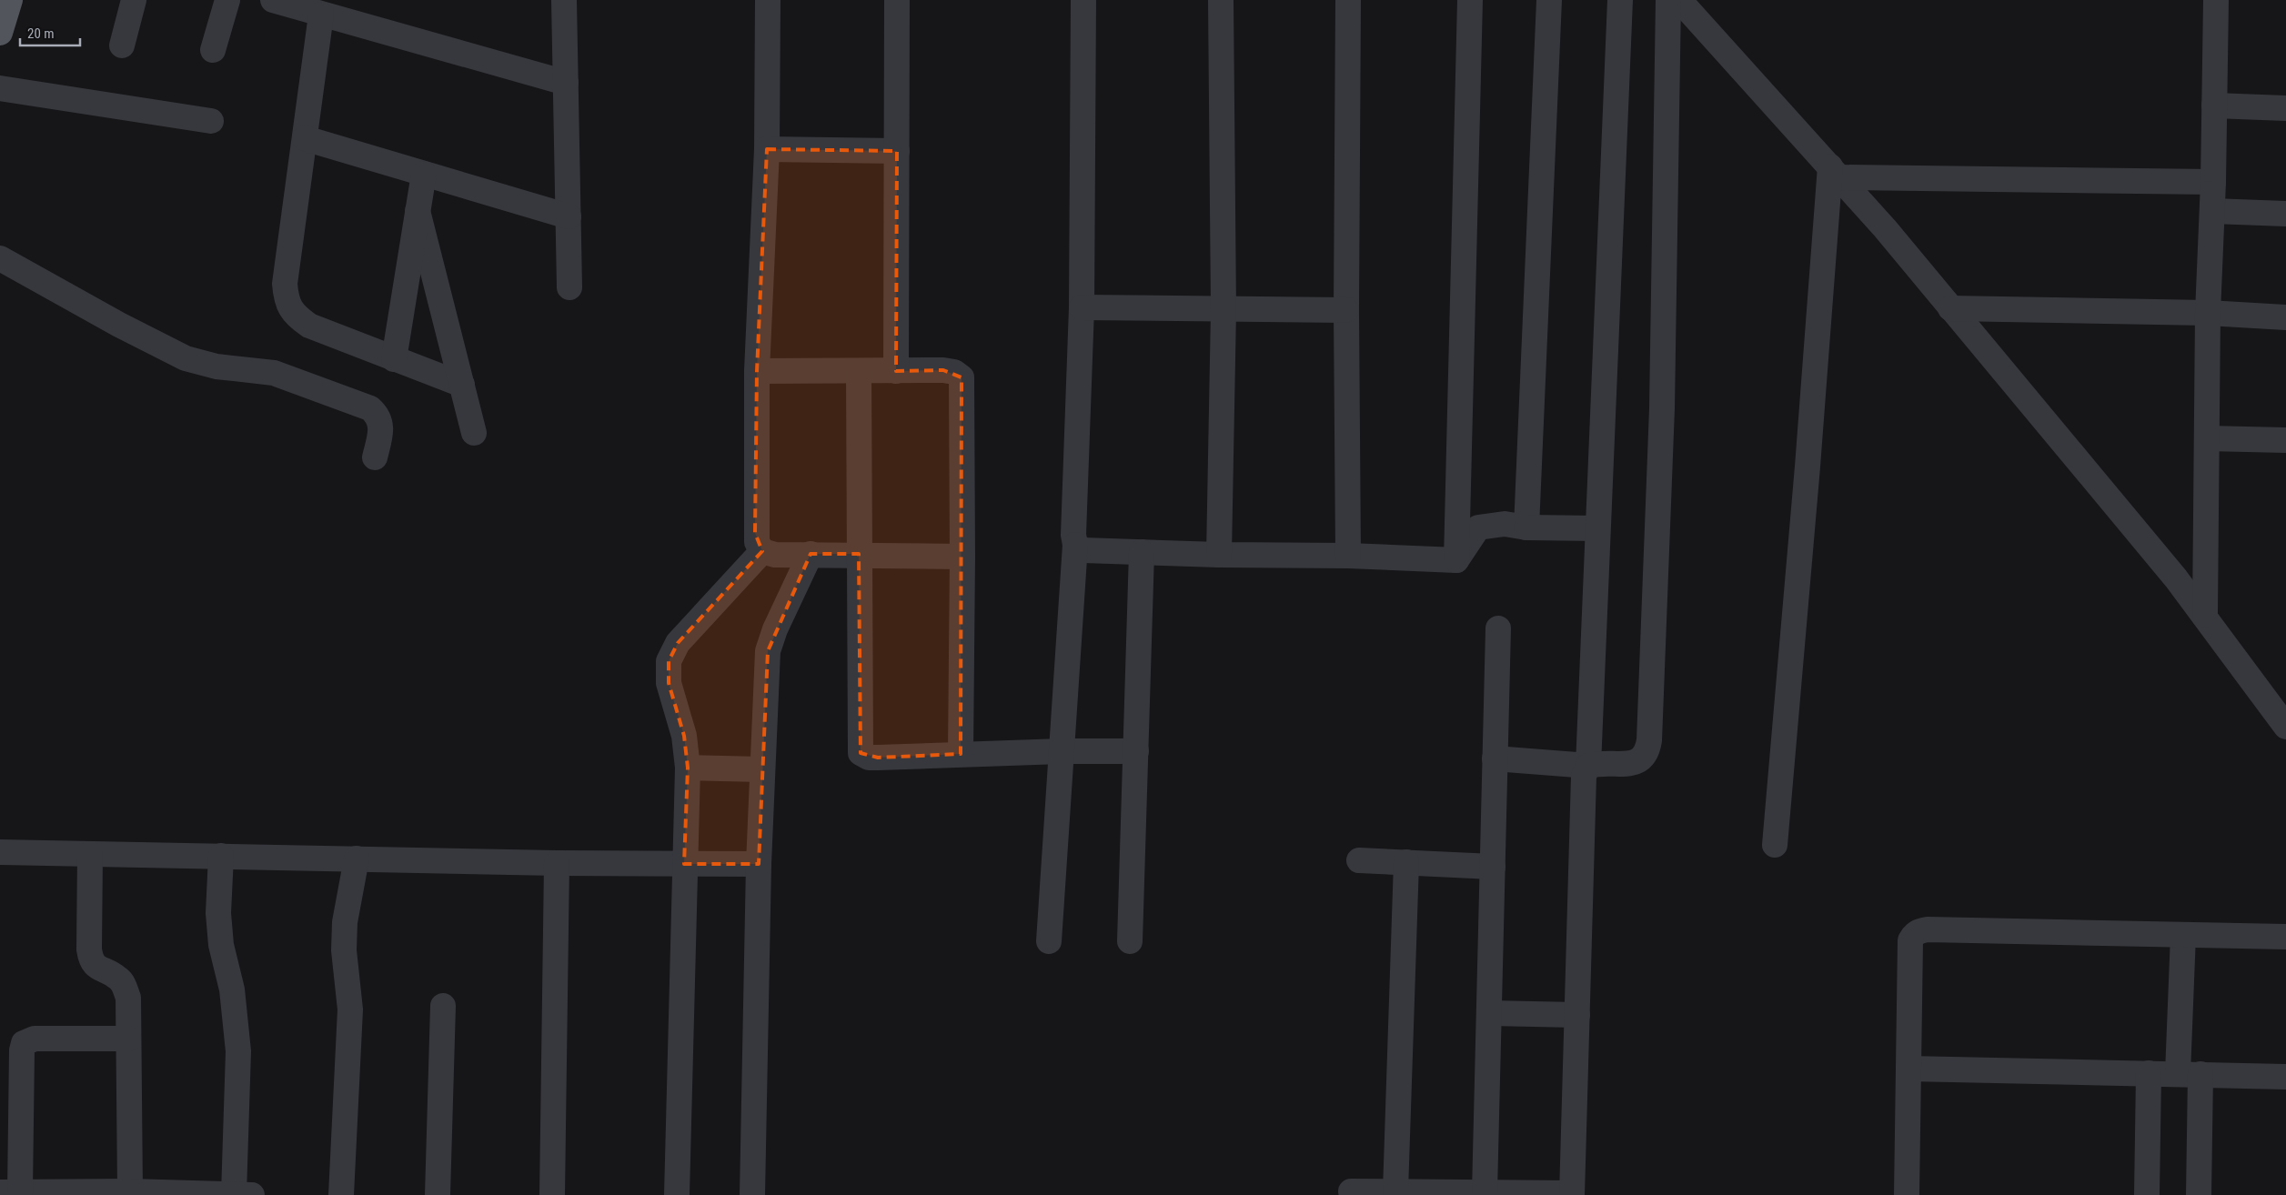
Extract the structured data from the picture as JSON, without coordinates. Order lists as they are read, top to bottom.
{
  "scale_bar": "20 m"
}
